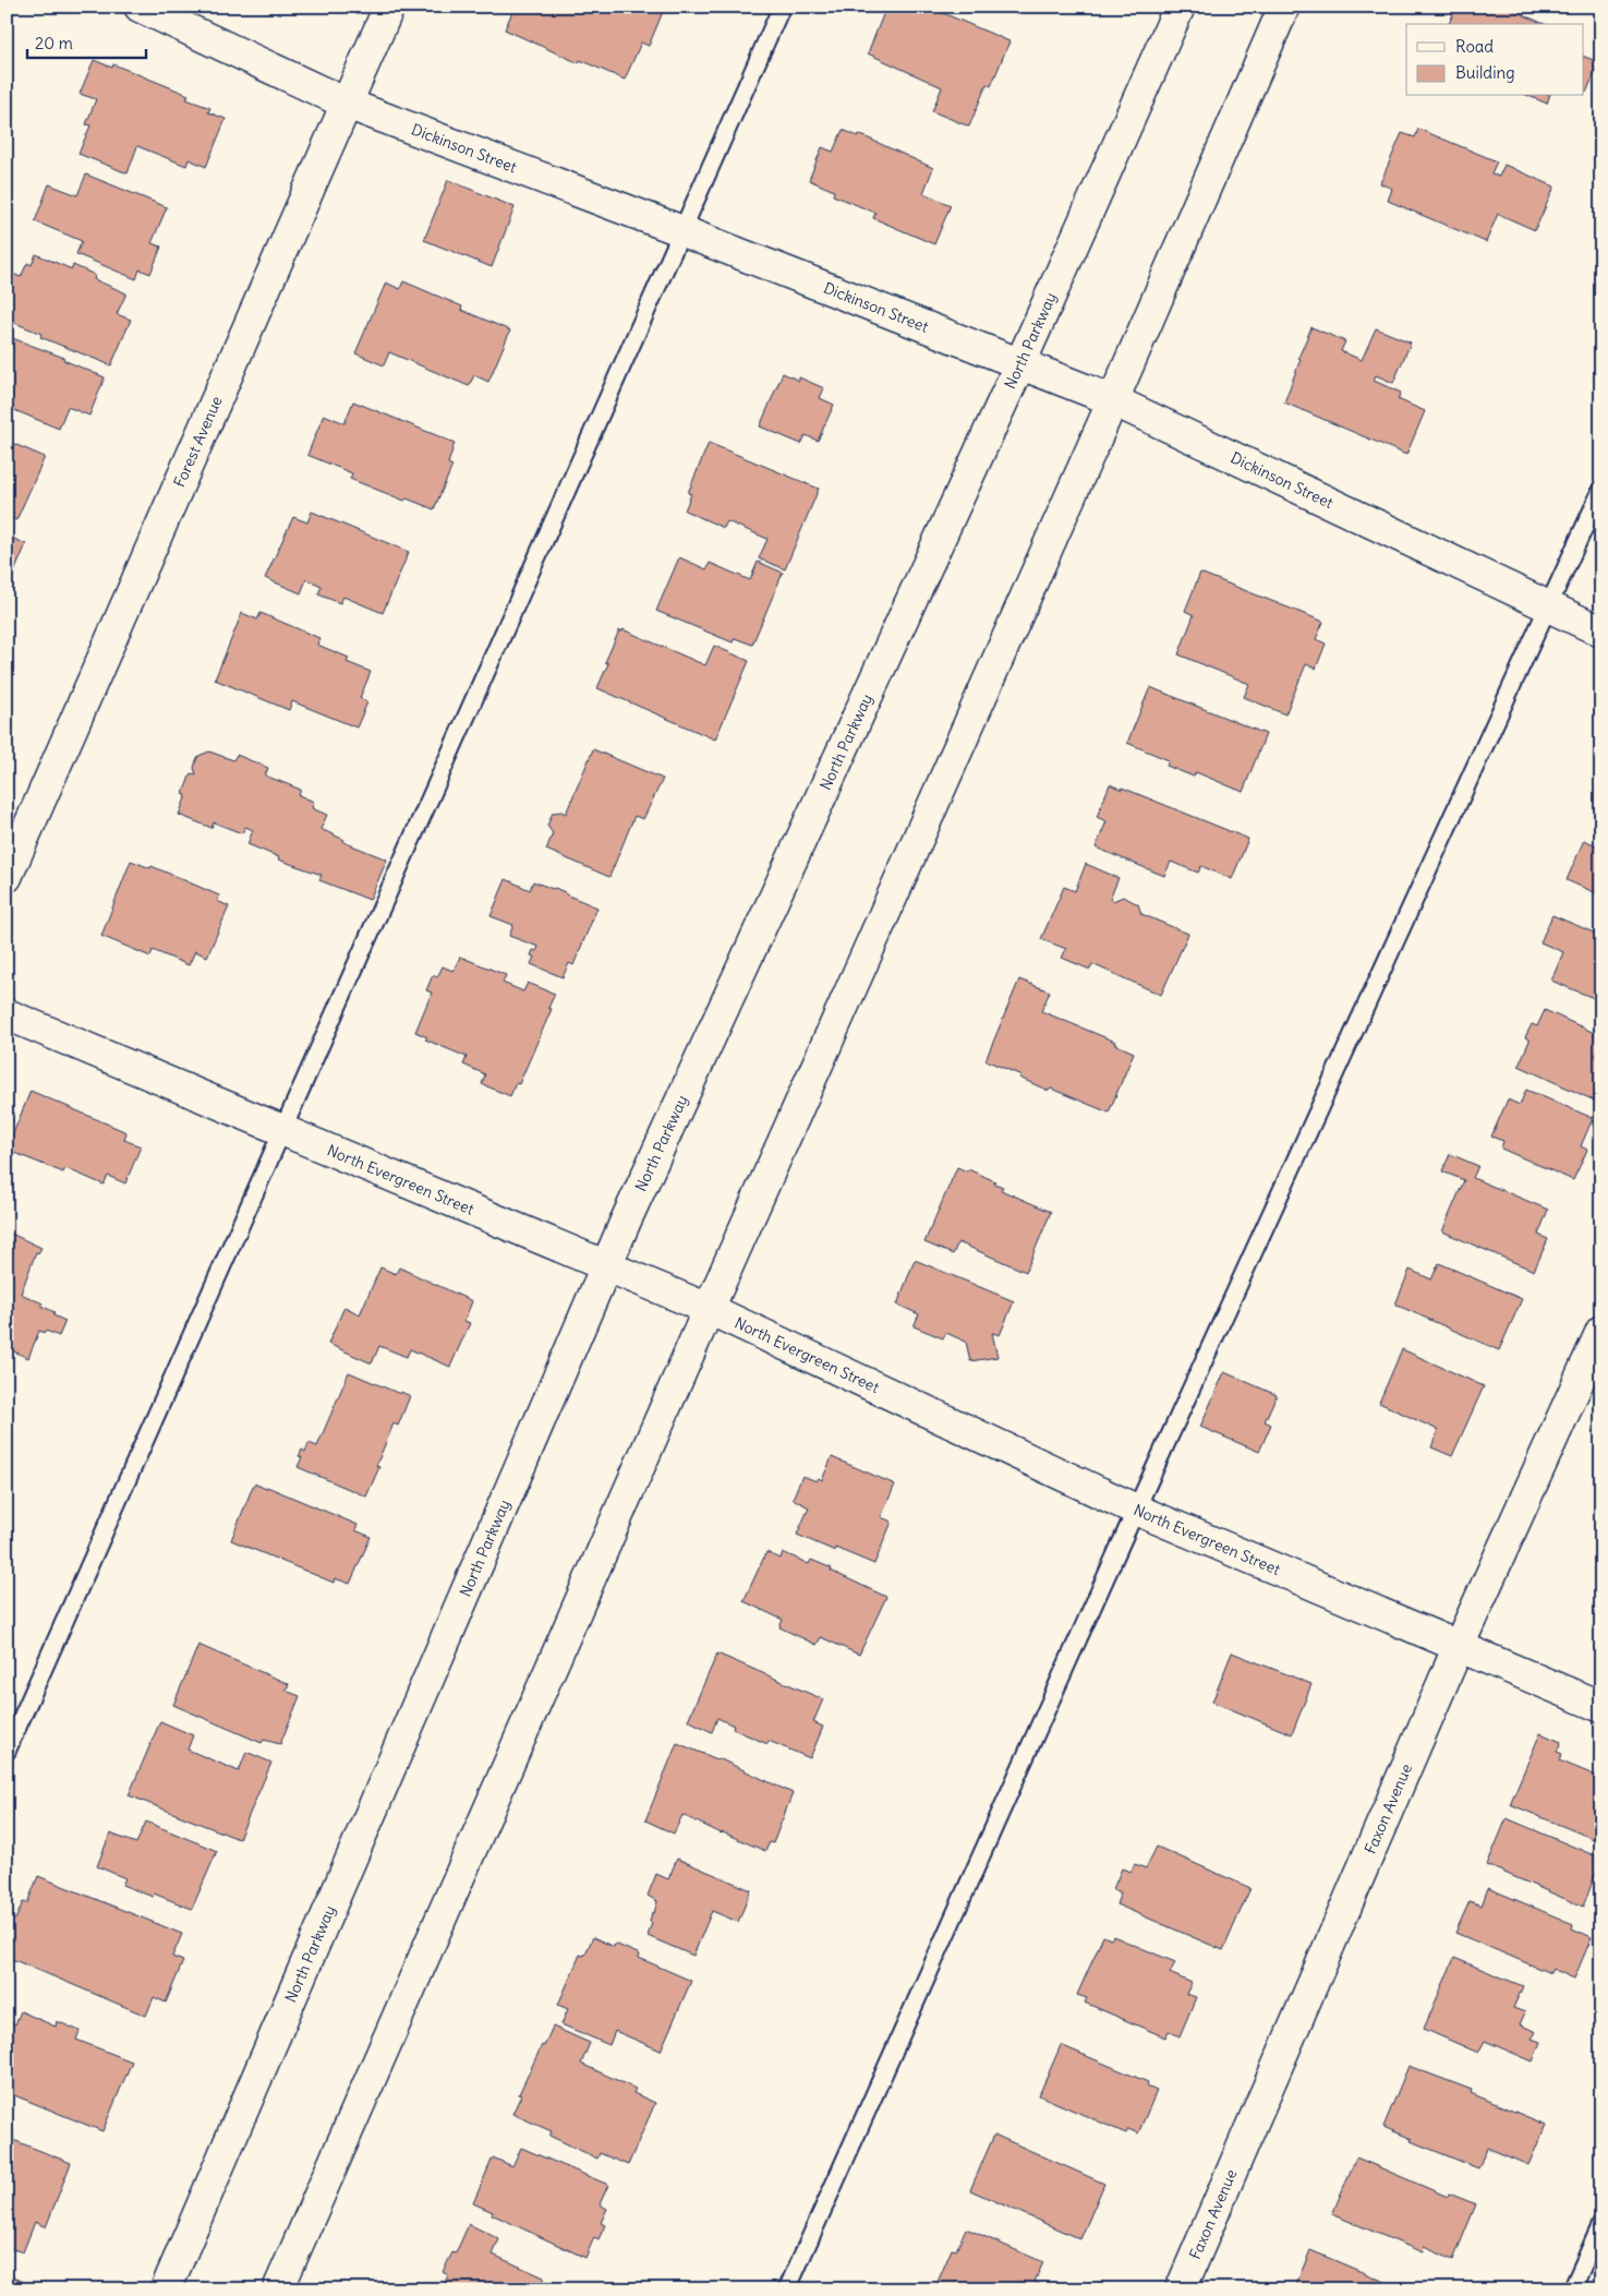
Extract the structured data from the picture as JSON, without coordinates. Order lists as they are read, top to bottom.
{
  "streets": {
    "street": [
      "Dickinson Street",
      "North Parkway",
      "Forest Avenue",
      "North Evergreen Street",
      "Faxon Avenue"
    ]
  },
  "crossings": [
    ["Dickinson Street", "North Parkway"],
    ["Dickinson Street", "Forest Avenue"],
    ["North Parkway", "North Evergreen Street"],
    ["North Evergreen Street", "Faxon Avenue"]
  ],
  "legend": ["Road", "Building"],
  "scale_bar": "20 m"
}
